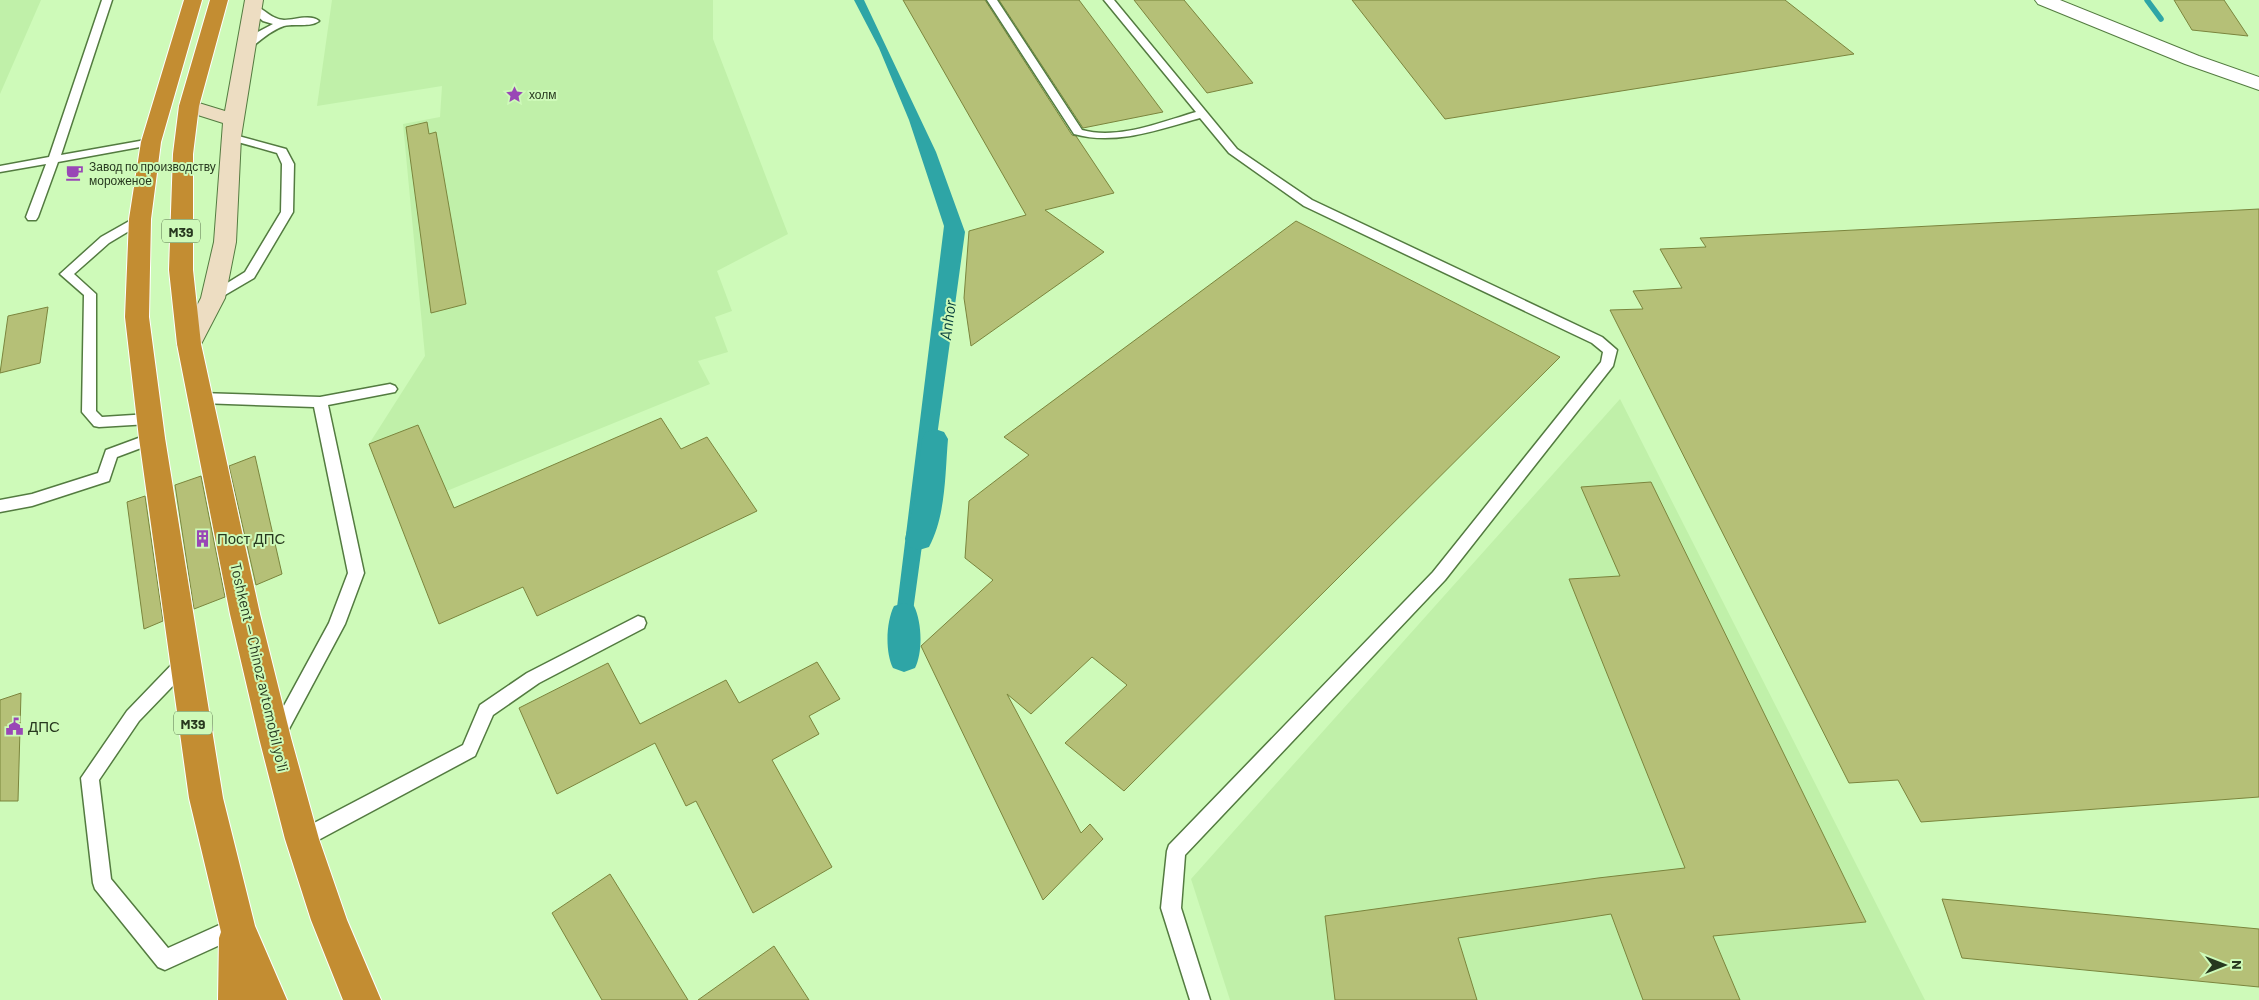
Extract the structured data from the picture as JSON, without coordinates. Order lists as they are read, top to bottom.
{
  "streets": {
    "highway": ["M39", "Toshkent — Chinoz avtomobil yoʻli"]
  },
  "water": ["Anhor"],
  "places": {
    "place": ["холм"],
    "cafe": ["Завод по производству мороженое"],
    "building": ["Пост ДПС"],
    "public building": ["ДПС"]
  },
  "north": "right"
}
